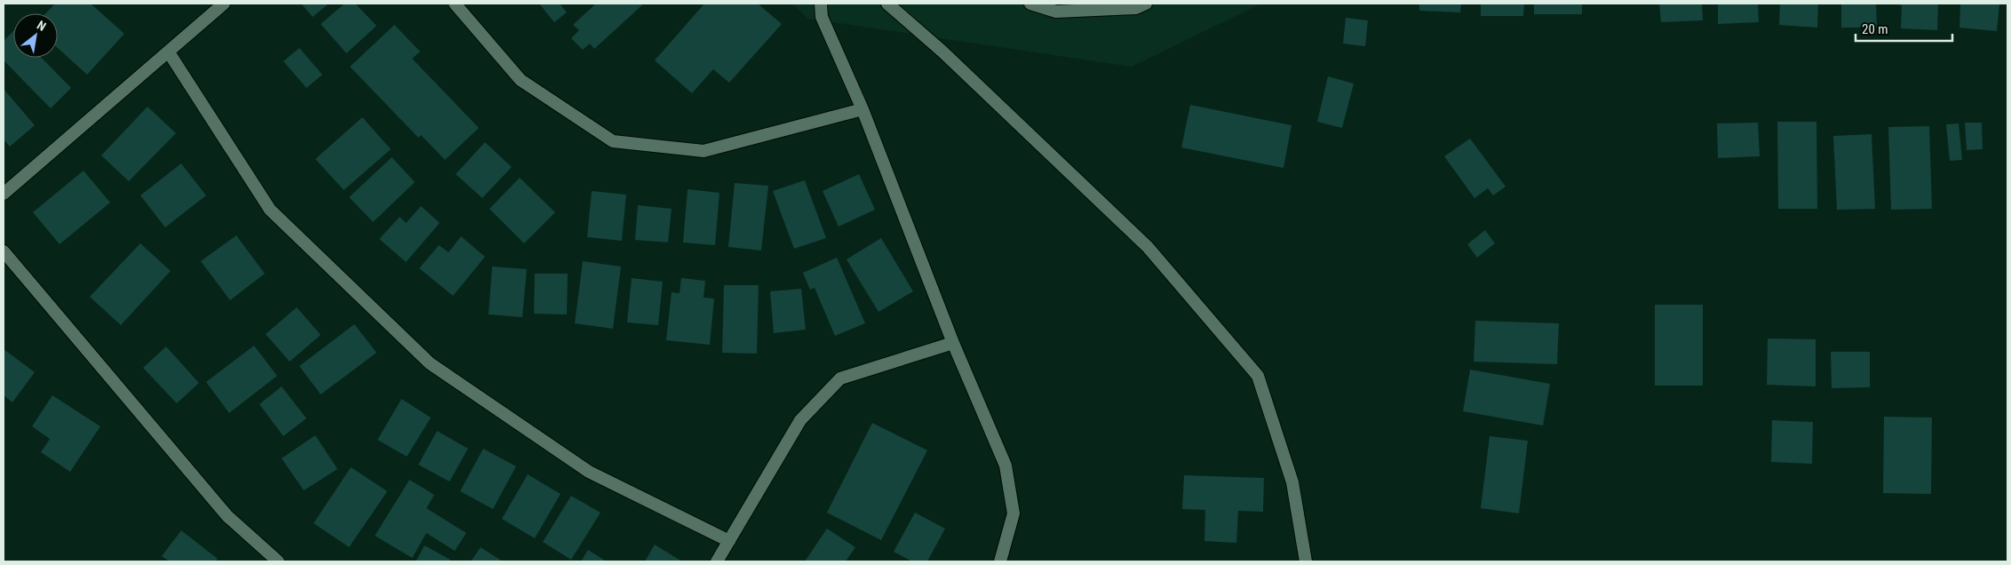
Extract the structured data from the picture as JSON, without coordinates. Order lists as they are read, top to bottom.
{
  "scale_bar": "20 m",
  "north": "top right"
}
